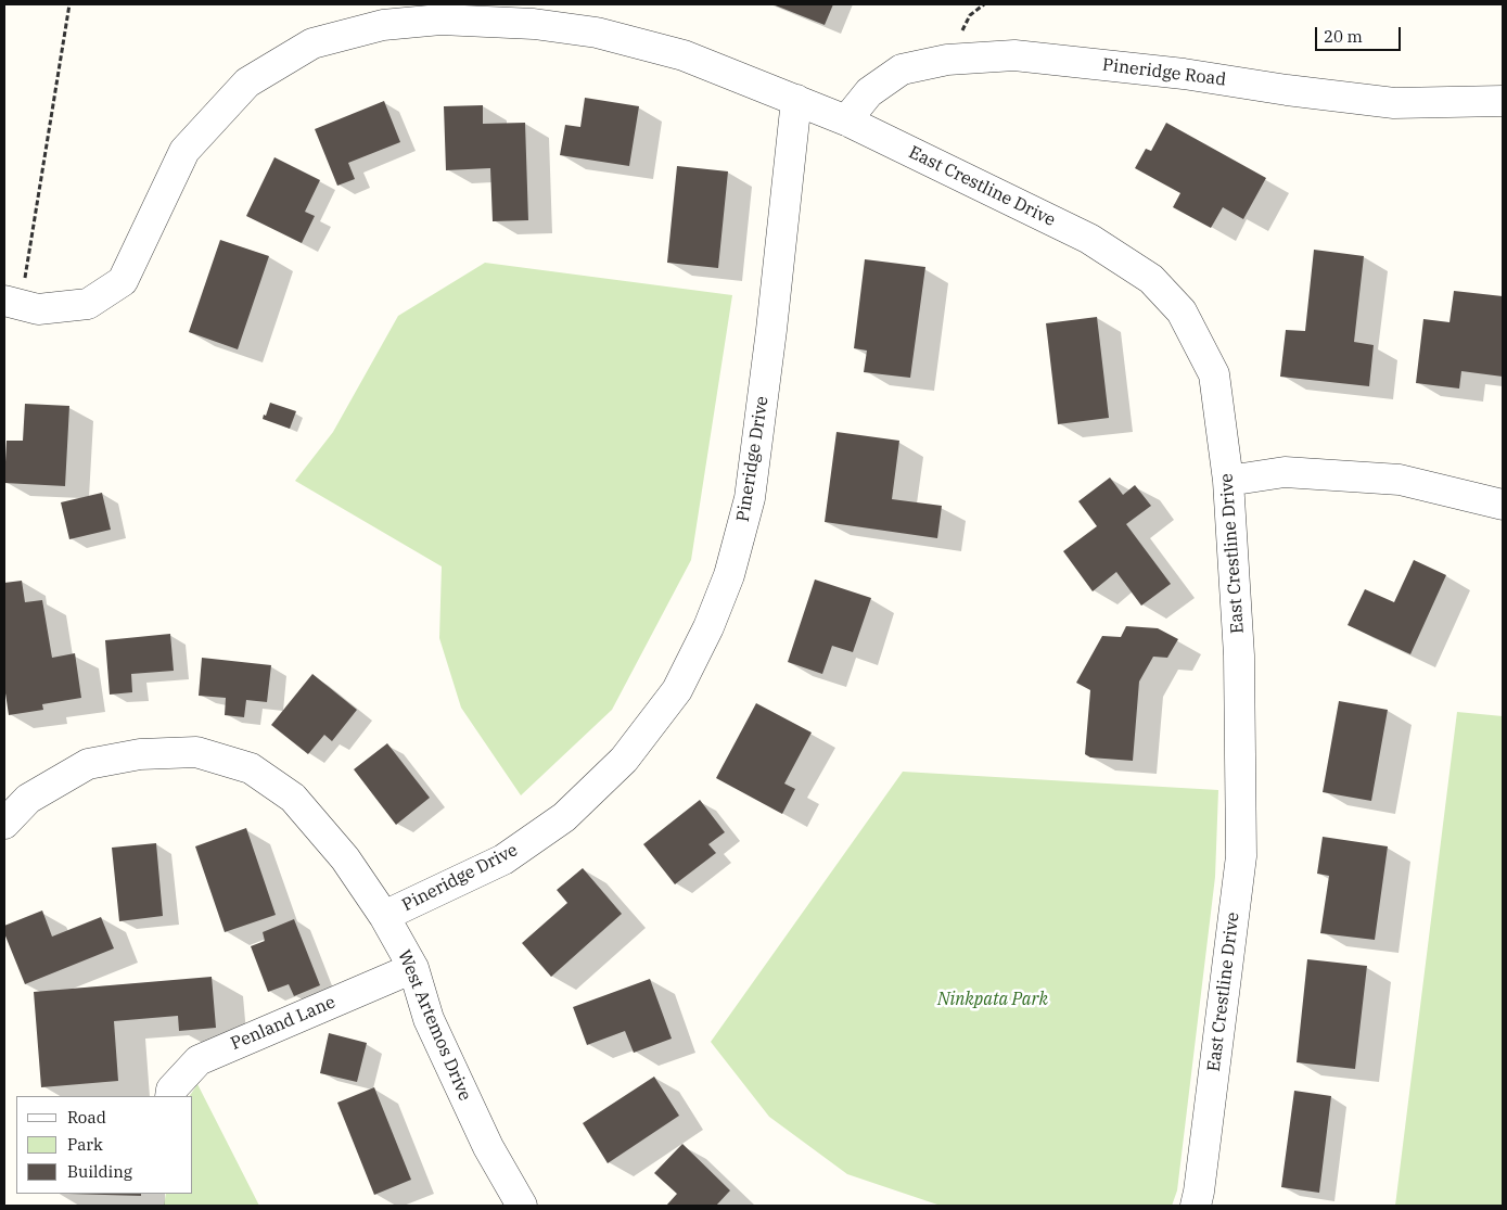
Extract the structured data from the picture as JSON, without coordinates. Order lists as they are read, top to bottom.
{
  "streets": {
    "street": [
      "Pineridge Road",
      "East Crestline Drive",
      "Pineridge Drive",
      "Penland Lane",
      "West Artemos Drive"
    ]
  },
  "crossings": [
    ["Pineridge Road", "East Crestline Drive"],
    ["East Crestline Drive", "Pineridge Drive"],
    ["Pineridge Drive", "West Artemos Drive"],
    ["Penland Lane", "West Artemos Drive"]
  ],
  "parks": ["Ninkpata Park"],
  "legend": ["Road", "Park", "Building"],
  "scale_bar": "20 m"
}
